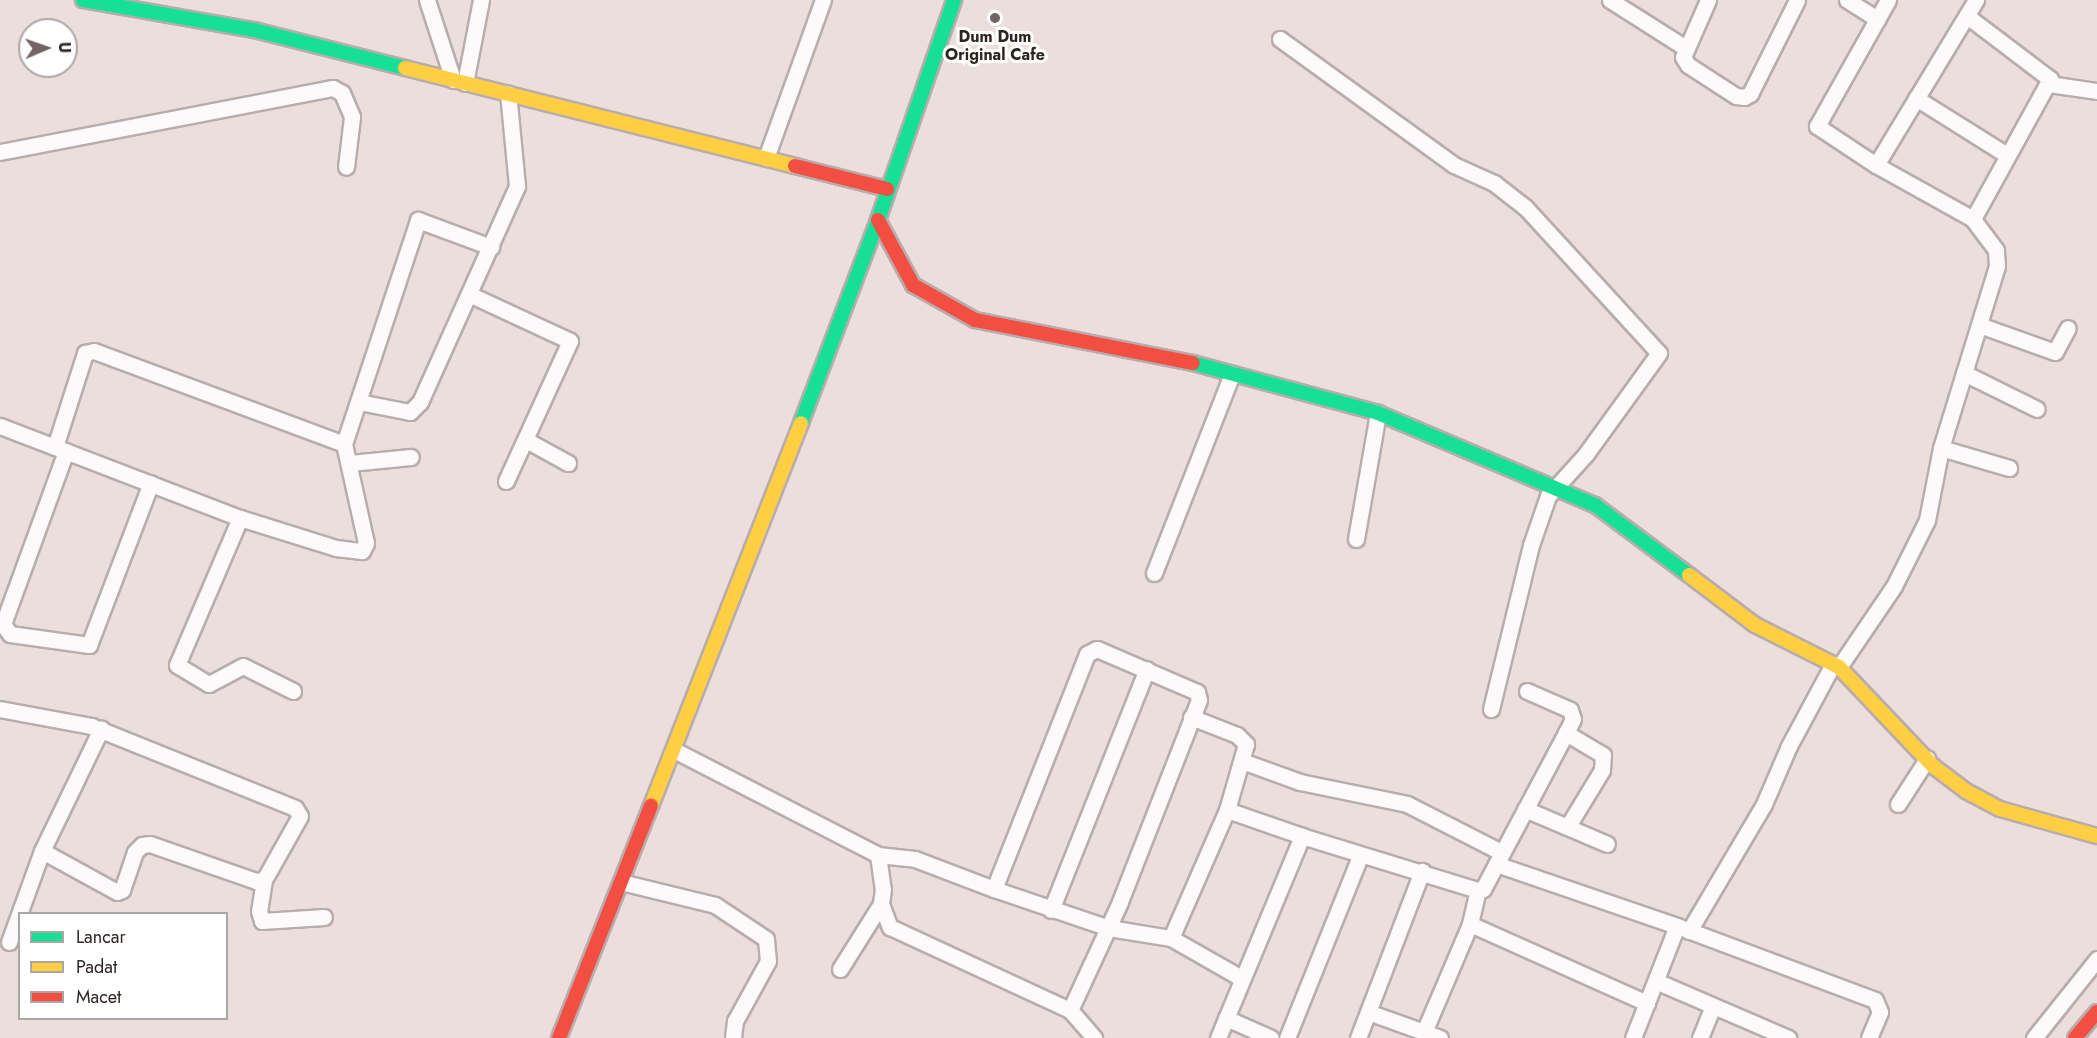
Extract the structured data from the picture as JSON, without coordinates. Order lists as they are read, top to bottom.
{
  "places": ["Dum Dum Original Cafe"],
  "legend": ["Lancar", "Padat", "Macet"],
  "north": "right"
}
